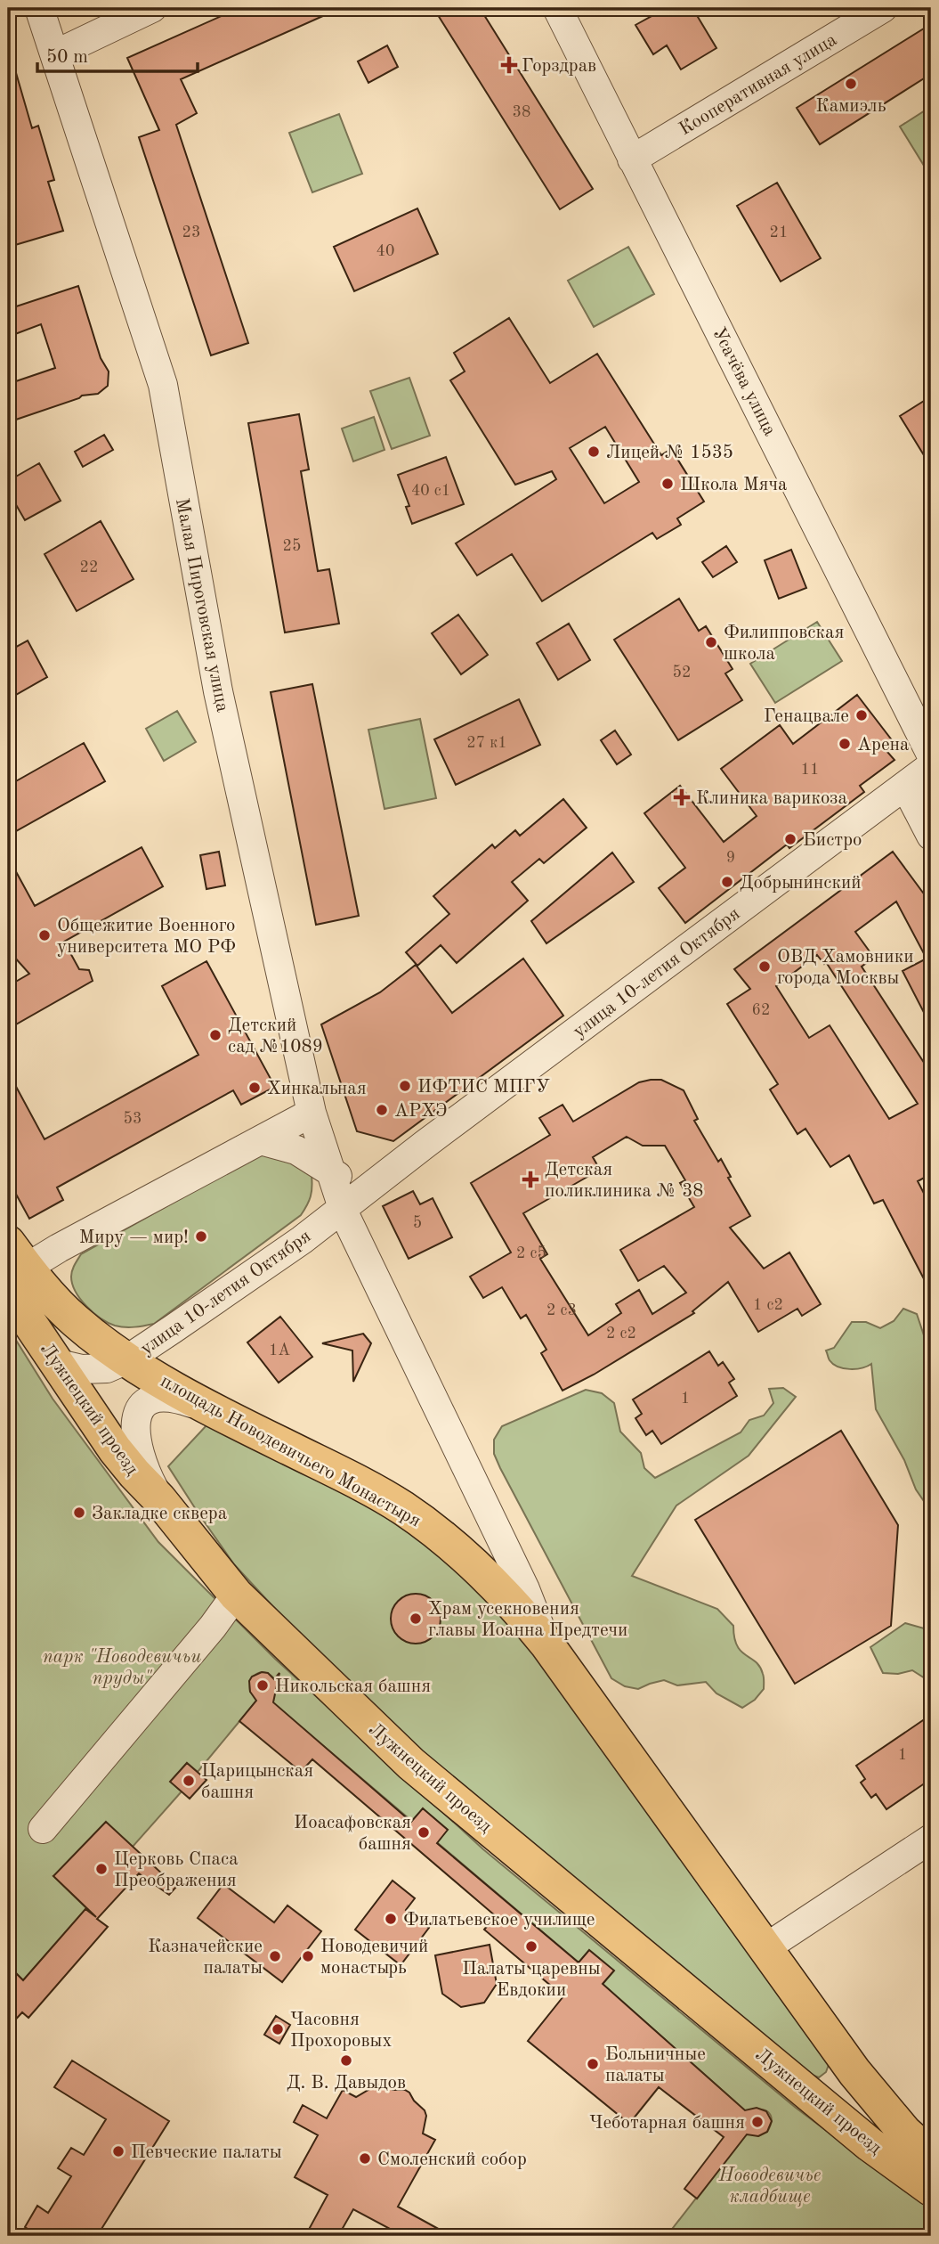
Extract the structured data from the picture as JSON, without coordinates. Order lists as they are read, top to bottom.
{
  "streets": {
    "main road": ["Лужнецкий проезд", "площадь Новодевичьего Монастыря"],
    "street": [
      "Кооперативная улица",
      "Усачёва улица",
      "Малая Пироговская улица",
      "улица 10-летия Октября"
    ]
  },
  "crossings": [
    ["Кооперативная улица", "Усачёва улица"],
    ["Малая Пироговская улица", "улица 10-летия Октября"],
    ["Малая Пироговская улица", "Лужнецкий проезд"],
    ["улица 10-летия Октября", "Лужнецкий проезд"],
    ["улица 10-летия Октября", "площадь Новодевичьего Монастыря"],
    ["Лужнецкий проезд", "площадь Новодевичьего Монастыря"]
  ],
  "parks": ["парк \"Новодевичьи пруды\"", "Новодевичье кладбище"],
  "places": {
    "health": ["Горздрав", "Клиника варикоза", "Детская поликлиника № 38"],
    "other": [
      "Камиэль",
      "Лицей № 1535",
      "Школа Мяча",
      "Филипповская школа",
      "Генацвале",
      "Арена",
      "Бистро",
      "Добрынинский",
      "Общежитие Военного университета МО РФ",
      "ОВД Хамовники города Москвы",
      "Детский сад №1089",
      "ИФТИС МПГУ",
      "Хинкальная",
      "АРХЭ",
      "Миру — мир!",
      "Закладке сквера",
      "Храм усекновения главы Иоанна Предтечи",
      "Никольская башня",
      "Царицынская башня",
      "Иоасафовская башня",
      "Церковь Спаса Преображения",
      "Филатьевское училище",
      "Палаты царевны Евдокии",
      "Казначейские палаты",
      "Новодевичий монастырь",
      "Часовня Прохоровых",
      "Д. В. Давыдов",
      "Больничные палаты",
      "Чеботарная башня",
      "Певческие палаты",
      "Смоленский собор"
    ]
  },
  "house_numbers": [
    "38",
    "23",
    "21",
    "40",
    "40 с1",
    "25",
    "22",
    "52",
    "27 к1",
    "11",
    "9",
    "62",
    "53",
    "5",
    "2 с5",
    "1 с2",
    "2 с3",
    "2 с2",
    "1A",
    "1",
    "1"
  ],
  "scale_bar": "50 m"
}
